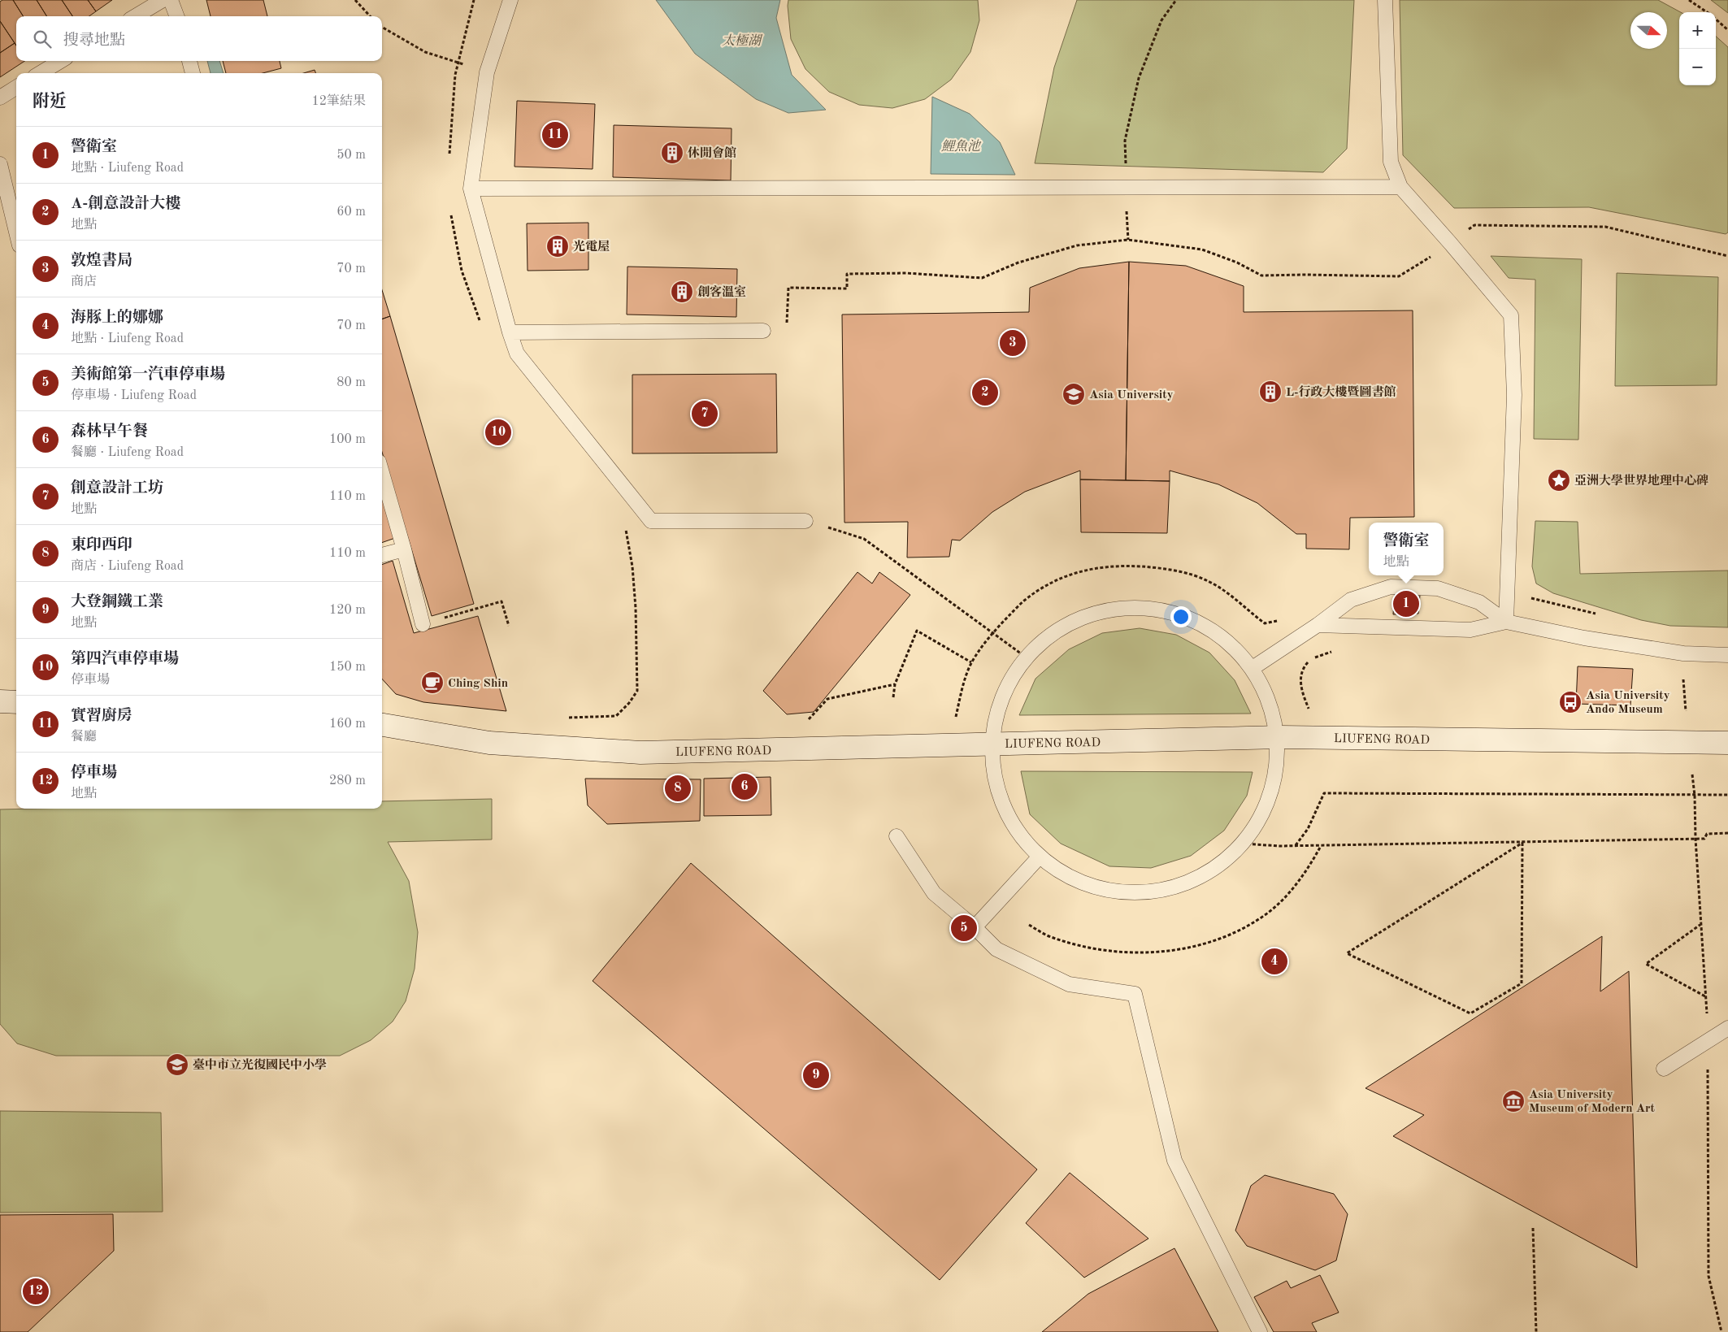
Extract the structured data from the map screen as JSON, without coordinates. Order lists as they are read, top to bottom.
{
  "streets": {
    "street": ["LIUFENG ROAD"]
  },
  "water": ["太極湖", "鯉魚池"],
  "places": {
    "building": [
      "休閒會館",
      "光電屋",
      "創客溫室",
      "L-行政大樓暨圖書館"
    ],
    "school or university": ["Asia University", "臺中市立光復國民中小學"],
    "place": ["亞洲大學世界地理中心碑"],
    "cafe": ["Ching Shin"],
    "bus stop": ["Asia University Ando Museum"],
    "museum": ["Asia University Museum of Modern Art"]
  },
  "north": "right",
  "page": {
    "map_buttons": ["+", "−"],
    "search": "搜尋地點",
    "heading": ["附近", "12筆結果"],
    "pins": [
      "11",
      "3",
      "2",
      "7",
      "10",
      "1",
      "6",
      "8",
      "5",
      "4",
      "9",
      "12"
    ],
    "list": [
      {
        "mark": "1",
        "name": "警衛室",
        "note": "地點 · Liufeng Road",
        "value": "50 m"
      },
      {
        "mark": "2",
        "name": "A-創意設計大樓",
        "note": "地點",
        "value": "60 m"
      },
      {
        "mark": "3",
        "name": "敦煌書局",
        "note": "商店",
        "value": "70 m"
      },
      {
        "mark": "4",
        "name": "海豚上的娜娜",
        "note": "地點 · Liufeng Road",
        "value": "70 m"
      },
      {
        "mark": "5",
        "name": "美術館第一汽車停車場",
        "note": "停車場 · Liufeng Road",
        "value": "80 m"
      },
      {
        "mark": "6",
        "name": "森林早午餐",
        "note": "餐廳 · Liufeng Road",
        "value": "100 m"
      },
      {
        "mark": "7",
        "name": "創意設計工坊",
        "note": "地點",
        "value": "110 m"
      },
      {
        "mark": "8",
        "name": "東印西印",
        "note": "商店 · Liufeng Road",
        "value": "110 m"
      },
      {
        "mark": "9",
        "name": "大登鋼鐵工業",
        "note": "地點",
        "value": "120 m"
      },
      {
        "mark": "10",
        "name": "第四汽車停車場",
        "note": "停車場",
        "value": "150 m"
      },
      {
        "mark": "11",
        "name": "實習廚房",
        "note": "餐廳",
        "value": "160 m"
      },
      {
        "mark": "12",
        "name": "停車場",
        "note": "地點",
        "value": "280 m"
      }
    ],
    "popup": ["警衛室", "地點"]
  }
}
